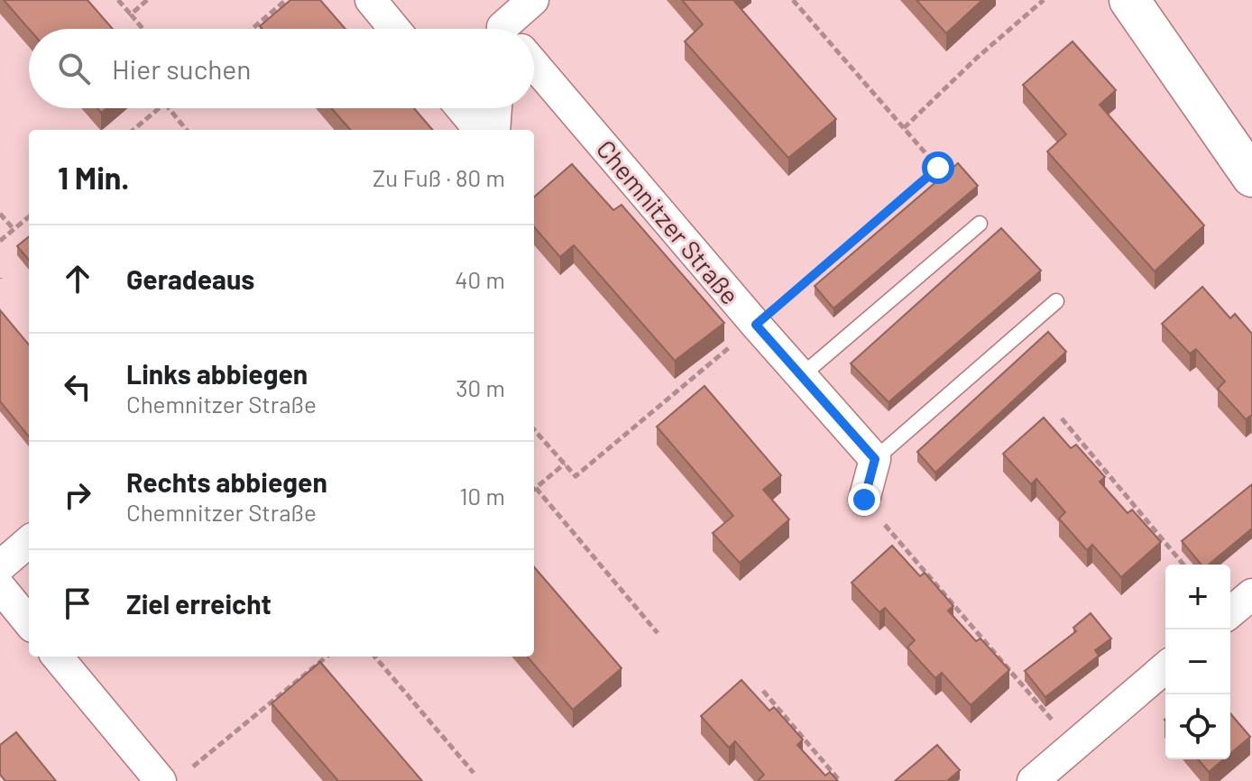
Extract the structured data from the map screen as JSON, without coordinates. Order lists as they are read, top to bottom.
{
  "streets": {
    "street": ["Chemnitzer Straße"]
  },
  "page": {
    "search": "Hier suchen",
    "heading": ["1 Min.", "Zu Fuß · 80 m"],
    "list": [
      ["Geradeaus", "40 m"],
      ["Links abbiegen", "Chemnitzer Straße", "30 m"],
      ["Rechts abbiegen", "Chemnitzer Straße", "10 m"],
      "Ziel erreicht"
    ],
    "map_buttons": ["+", "−"]
  }
}
